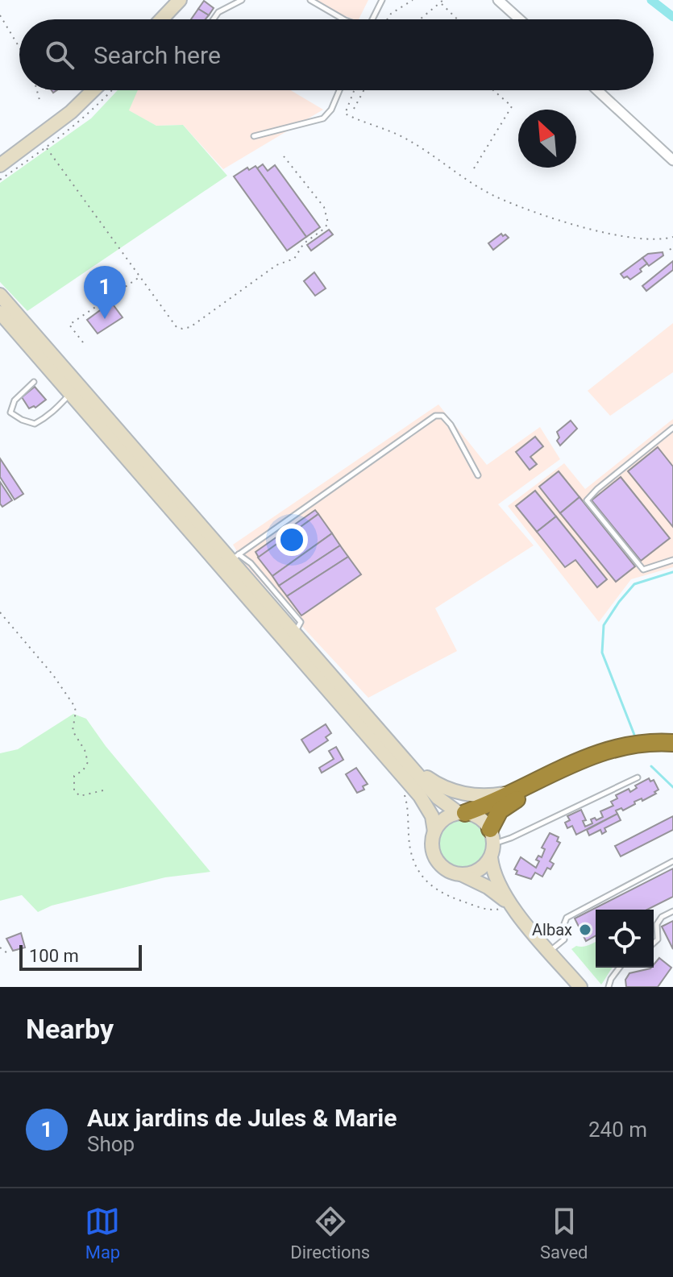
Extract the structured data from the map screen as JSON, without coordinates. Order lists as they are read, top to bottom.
{
  "places": ["Albax"],
  "scale_bar": "100 m",
  "north": "top left",
  "page": {
    "search": "Search here",
    "pins": "1",
    "scale": "100 m",
    "heading": "Nearby",
    "list": [
      {
        "mark": "1",
        "name": "Aux jardins de Jules & Marie",
        "note": "Shop",
        "value": "240 m"
      }
    ],
    "nav": ["Map", "Directions", "Saved"]
  }
}
